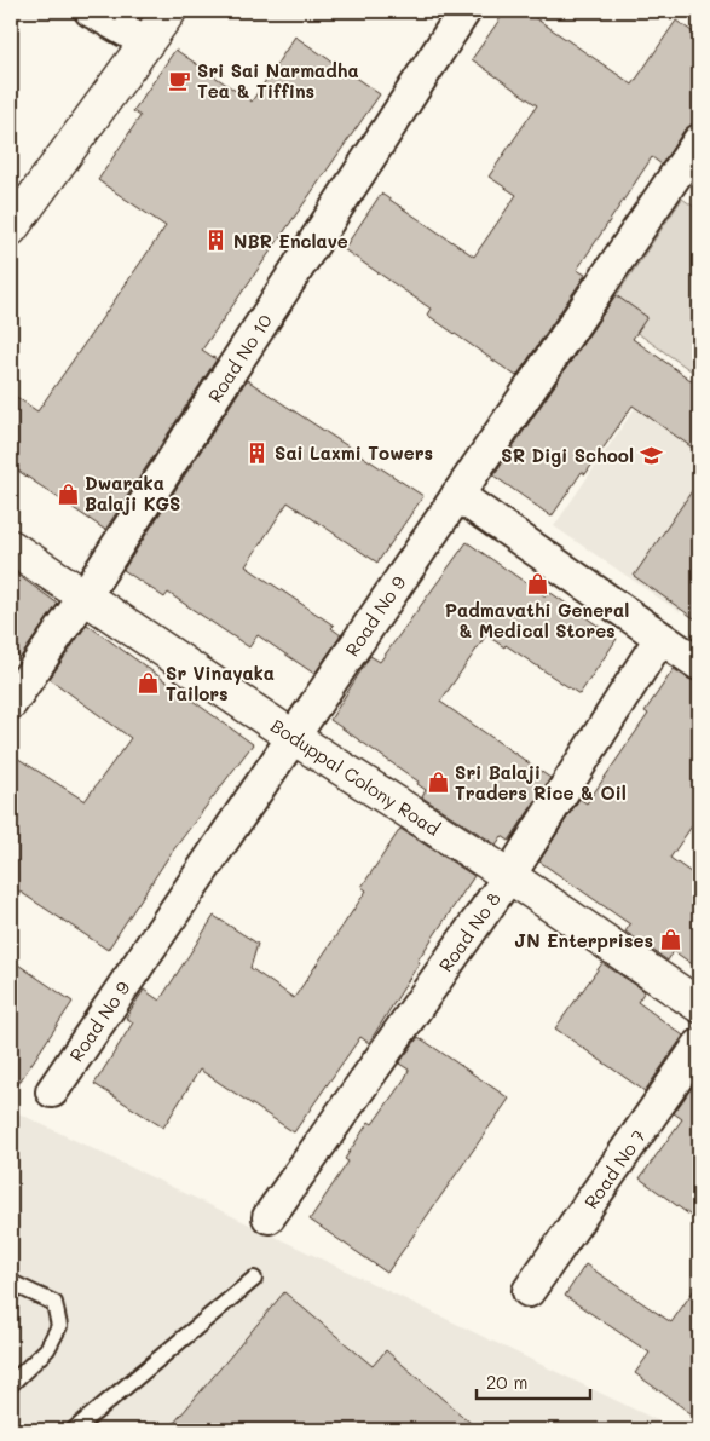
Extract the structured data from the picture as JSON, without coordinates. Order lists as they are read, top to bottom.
{
  "streets": {
    "street": [
      "Road No 10",
      "Road No 9",
      "Boduppal Colony Road",
      "Road No 8",
      "Road No 7"
    ]
  },
  "crossings": [
    ["Road No 10", "Boduppal Colony Road"],
    ["Road No 9", "Boduppal Colony Road"],
    ["Boduppal Colony Road", "Road No 8"]
  ],
  "places": {
    "cafe": ["Sri Sai Narmadha Tea & Tiffins"],
    "building": ["NBR Enclave", "Sai Laxmi Towers"],
    "school or university": ["SR Digi School"],
    "shop": [
      "Dwaraka Balaji KGS",
      "Padmavathi General & Medical Stores",
      "Sr Vinayaka Tailors",
      "Sri Balaji Traders Rice & Oil",
      "JN Enterprises"
    ]
  },
  "scale_bar": "20 m"
}
